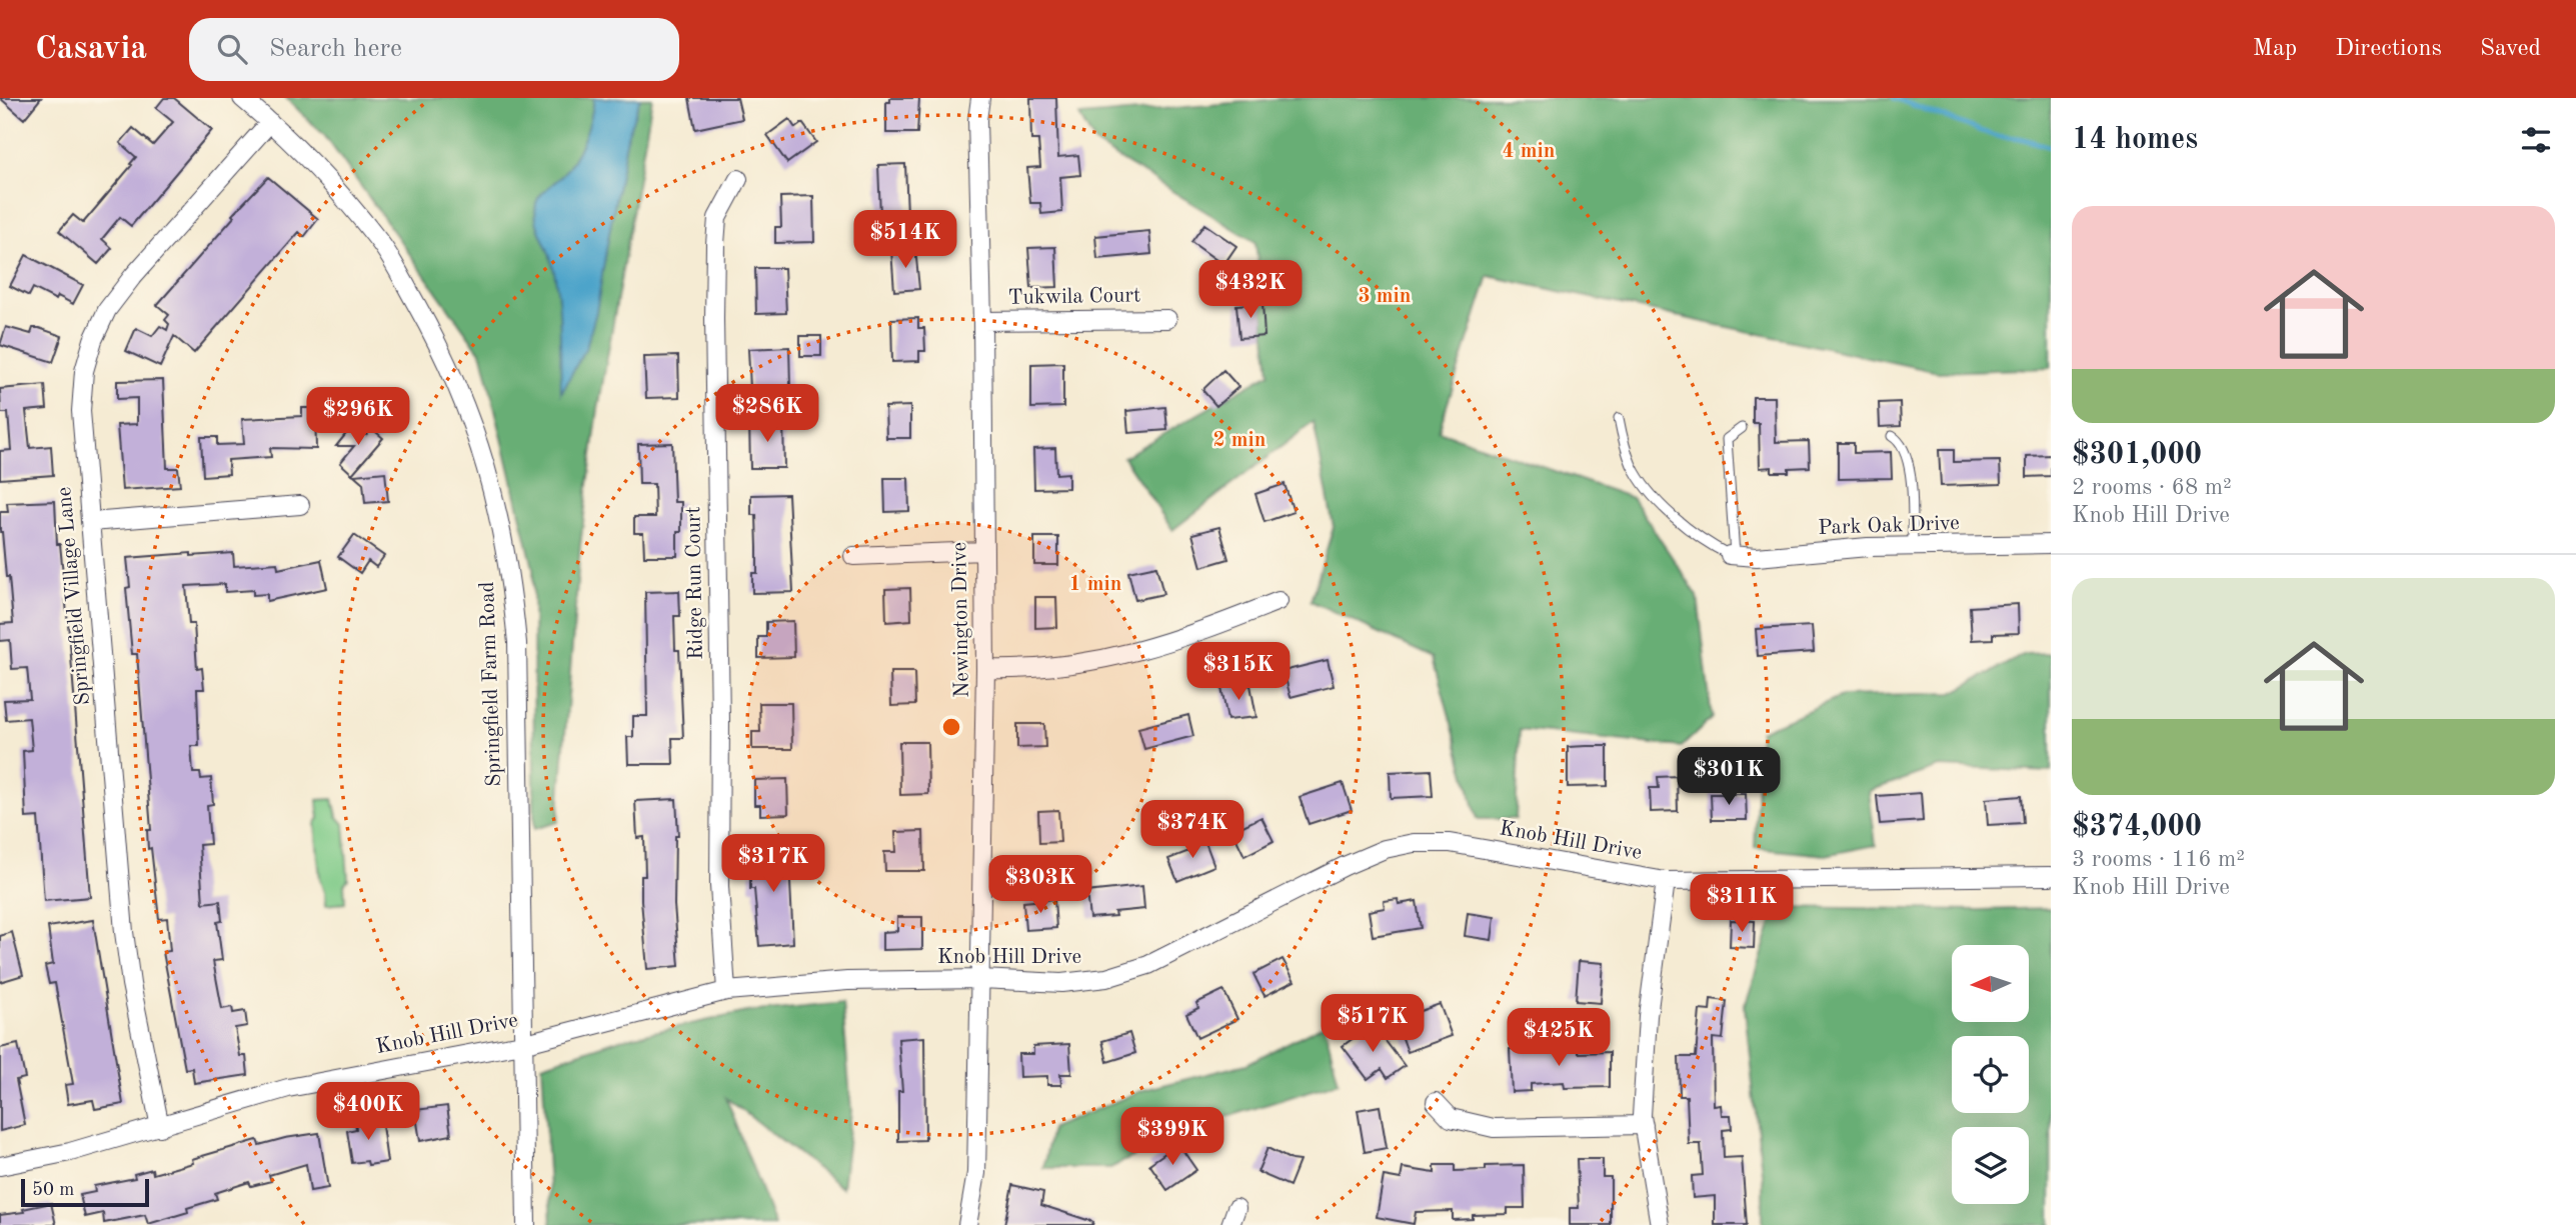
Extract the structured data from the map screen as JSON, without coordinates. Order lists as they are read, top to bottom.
{
  "streets": {
    "street": [
      "Tukwila Court",
      "Park Oak Drive",
      "Ridge Run Court",
      "Springfield Village Lane",
      "Newington Drive",
      "Springfield Farm Road",
      "Knob Hill Drive"
    ]
  },
  "crossings": [
    ["Tukwila Court", "Newington Drive"],
    ["Ridge Run Court", "Knob Hill Drive"],
    ["Springfield Village Lane", "Springfield Farm Road"],
    ["Springfield Village Lane", "Knob Hill Drive"],
    ["Newington Drive", "Knob Hill Drive"],
    ["Springfield Farm Road", "Knob Hill Drive"]
  ],
  "scale_bar": "50 m",
  "north": "left",
  "page": {
    "header": "Casavia",
    "search": "Search here",
    "nav": ["Map", "Directions", "Saved"],
    "heading": "14 homes",
    "list": [
      {
        "name": "$301,000",
        "note": "2 rooms · 68 m² · Knob Hill Drive"
      },
      {
        "name": "$374,000",
        "note": "3 rooms · 116 m² · Knob Hill Drive"
      }
    ],
    "price": [
      "$514K",
      "$432K",
      "$286K",
      "$296K",
      "$315K",
      "$301K",
      "$374K",
      "$317K",
      "$303K",
      "$311K",
      "$517K",
      "$425K",
      "$400K",
      "$399K"
    ],
    "scale": "50 m"
  },
  "rings": [
    "4 min",
    "3 min",
    "2 min",
    "1 min"
  ]
}
